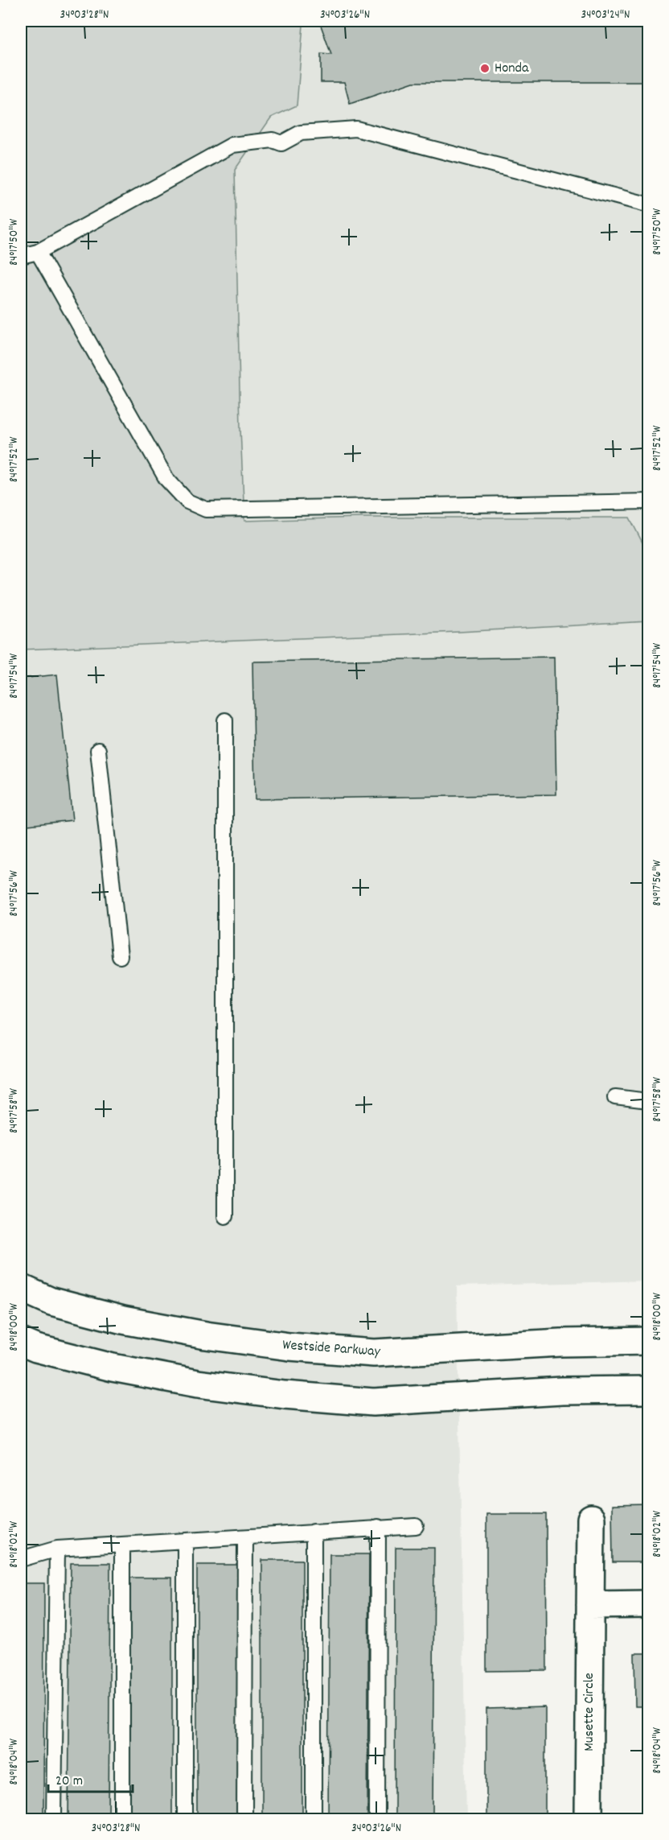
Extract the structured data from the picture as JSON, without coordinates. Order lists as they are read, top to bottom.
{
  "streets": {
    "main road": ["Westside Parkway", "Musette Circle"]
  },
  "places": ["Honda"],
  "scale_bar": "20 m",
  "coordinates": [
    "34°03'28\"N",
    "34°03'26\"N",
    "34°03'24\"N",
    "84°17'50\"W",
    "84°17'52\"W",
    "84°17'54\"W",
    "84°17'56\"W",
    "84°17'58\"W",
    "84°18'00\"W",
    "84°18'02\"W",
    "84°18'04\"W"
  ]
}
